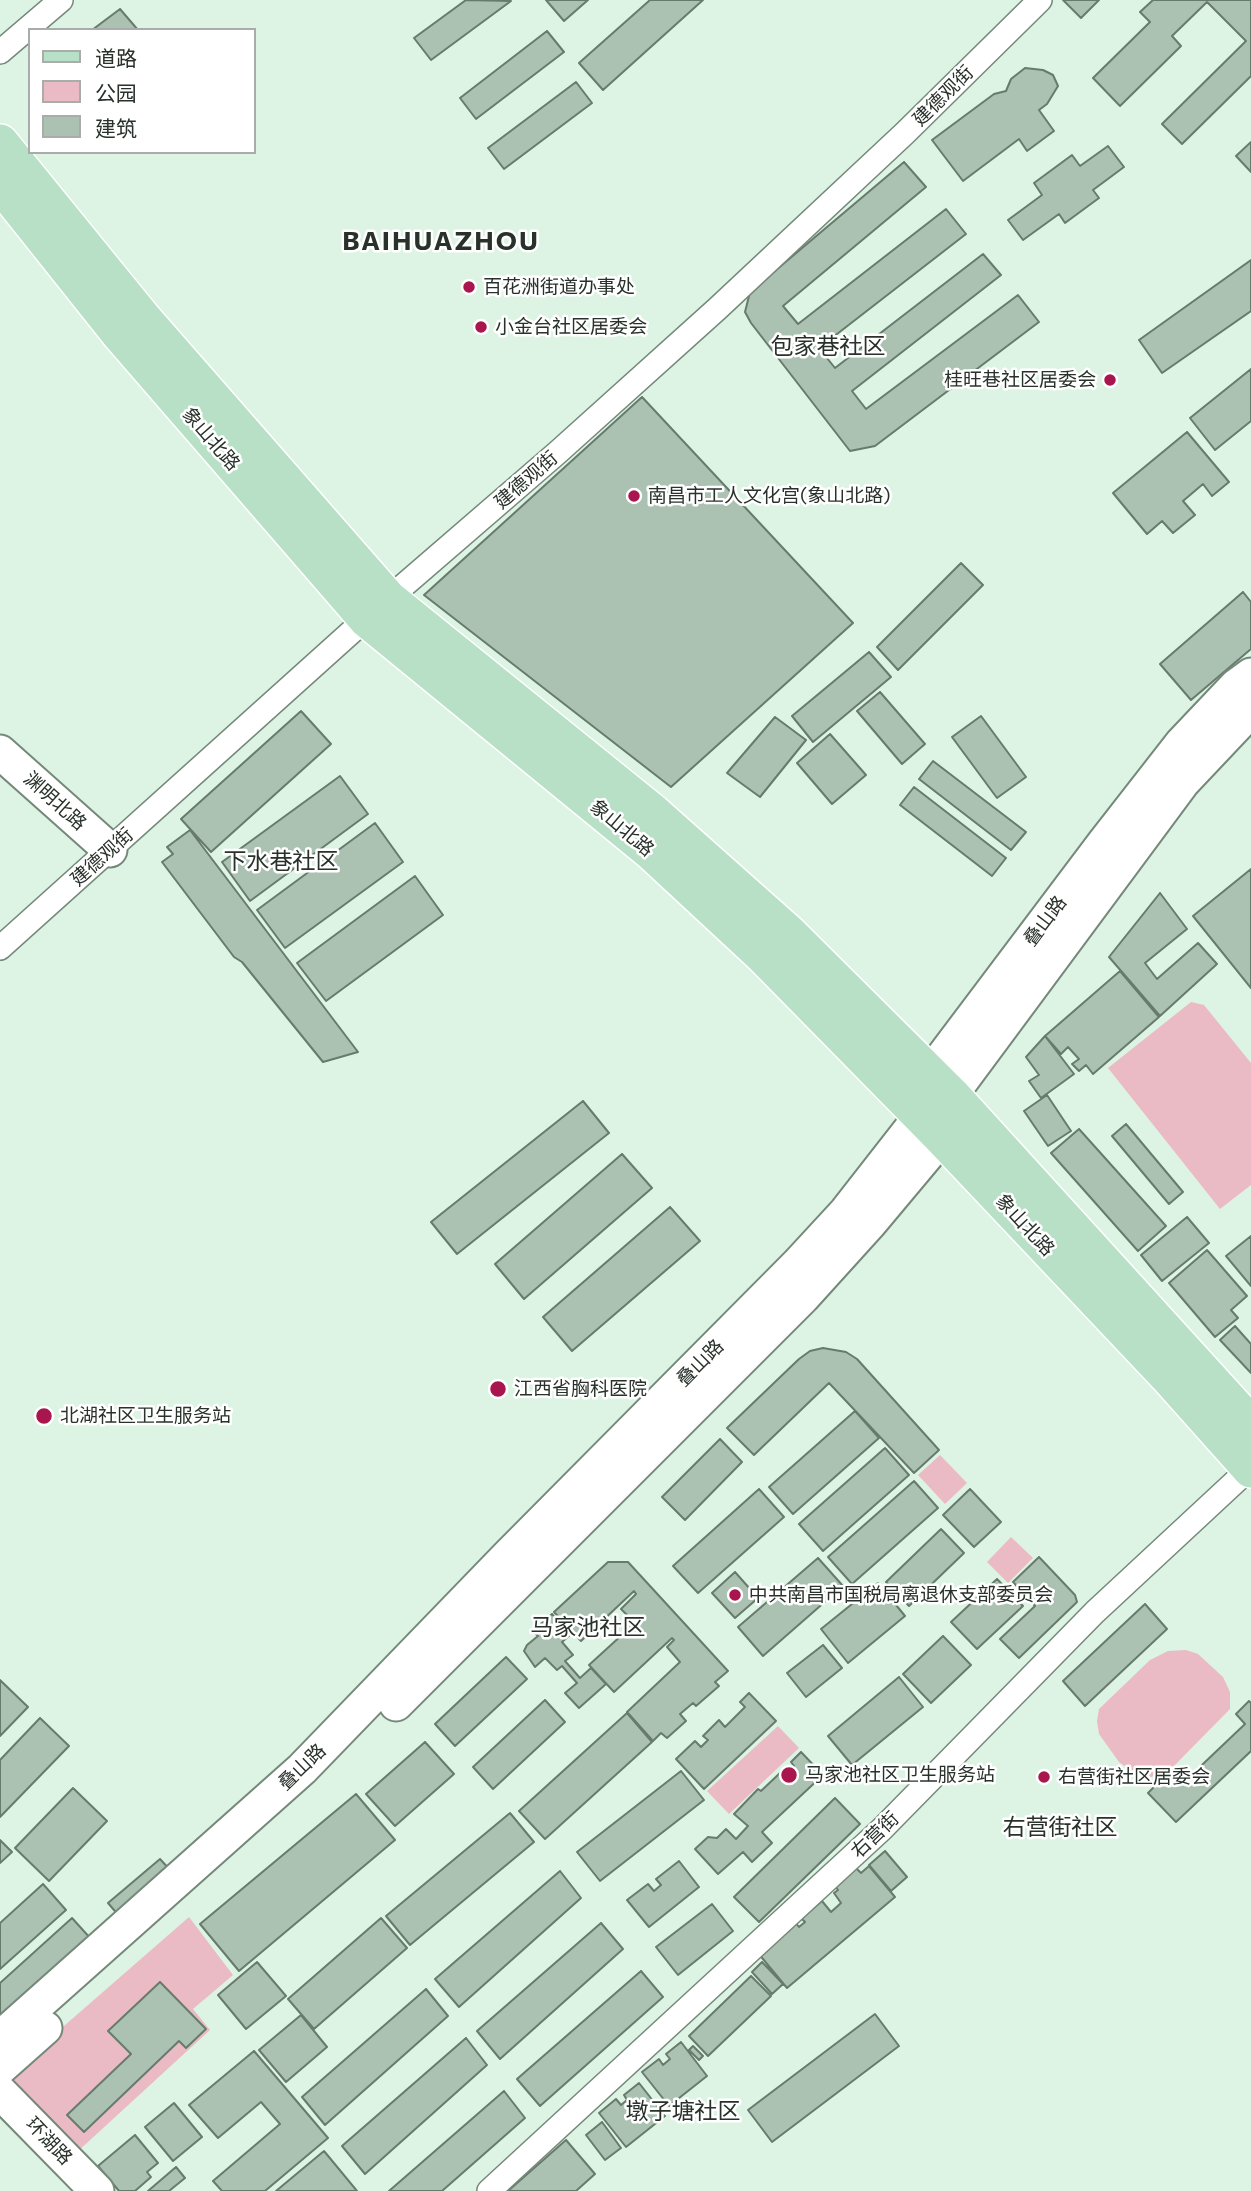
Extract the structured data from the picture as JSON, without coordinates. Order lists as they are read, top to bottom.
{
  "streets": {
    "main road": [
      "象山北路",
      "渊明北路",
      "叠山路",
      "环湖路"
    ],
    "street": ["建德观街", "右营街"]
  },
  "crossings": [
    ["建德观街", "象山北路"],
    ["建德观街", "渊明北路"],
    ["象山北路", "叠山路"],
    ["象山北路", "右营街"]
  ],
  "districts": [
    "BAIHUAZHOU",
    "包家巷社区",
    "下水巷社区",
    "马家池社区",
    "右营街社区",
    "墩子塘社区"
  ],
  "places": [
    "百花洲街道办事处",
    "小金台社区居委会",
    "桂旺巷社区居委会",
    "南昌市工人文化宫(象山北路)",
    "江西省胸科医院",
    "北湖社区卫生服务站",
    "中共南昌市国税局离退休支部委员会",
    "马家池社区卫生服务站",
    "右营街社区居委会"
  ],
  "legend": ["道路", "公园", "建筑"]
}
